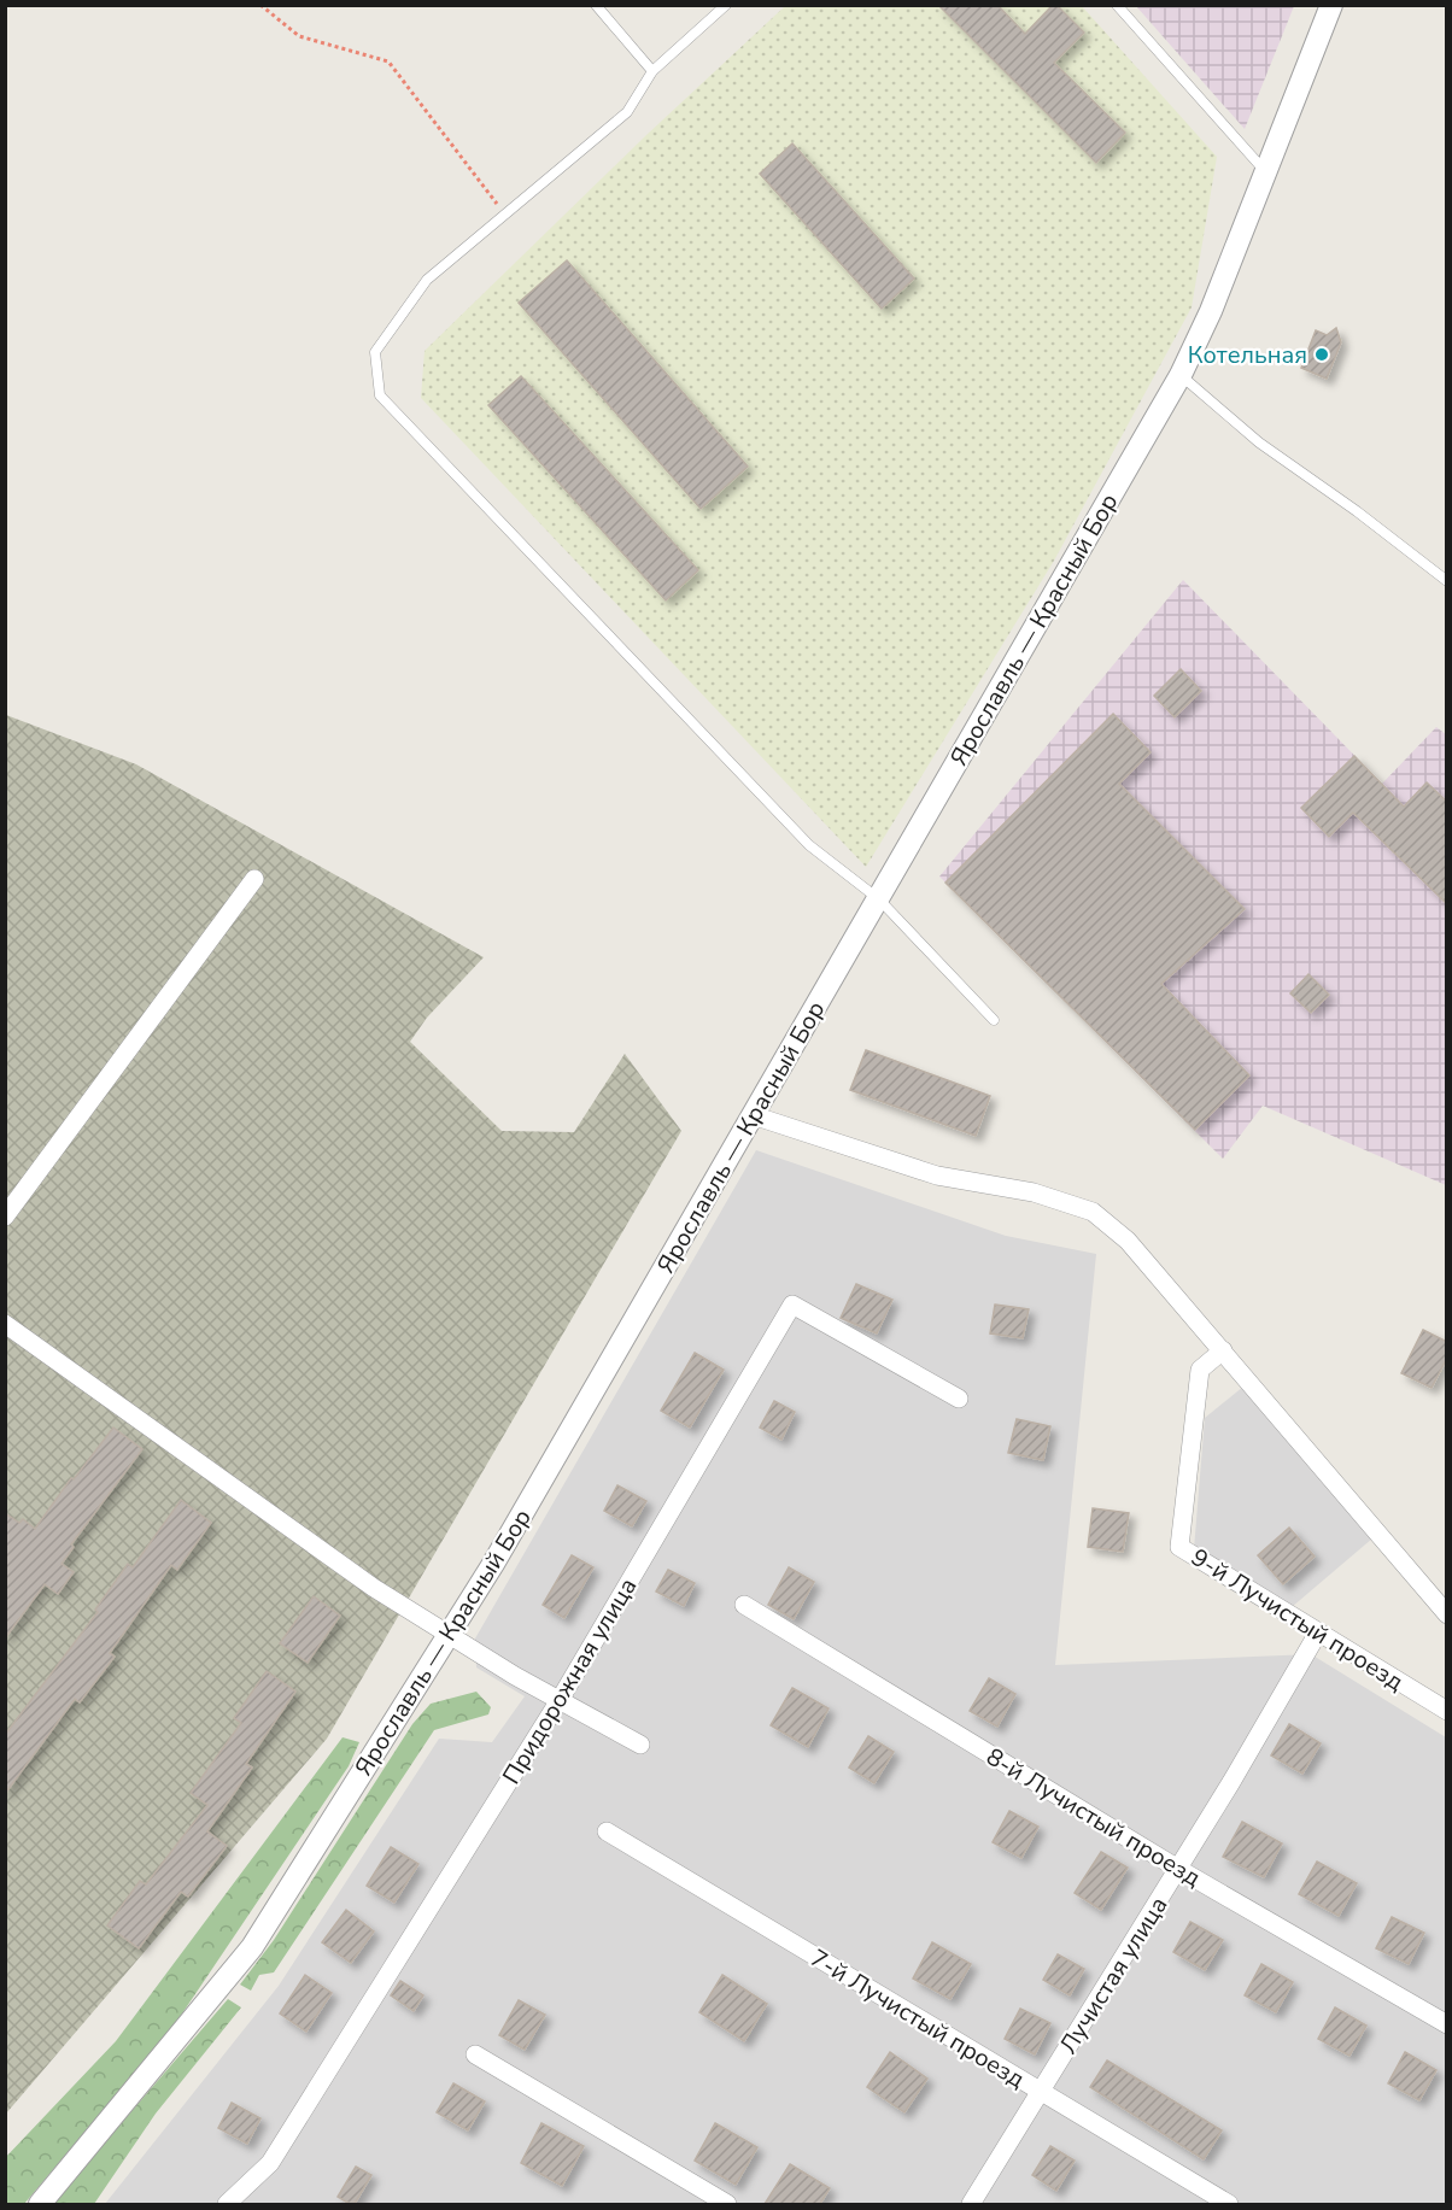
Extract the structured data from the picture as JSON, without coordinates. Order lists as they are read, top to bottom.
{
  "streets": {
    "street": [
      "Ярославль — Красный Бор",
      "9-й Лучистый проезд",
      "Придорожная улица",
      "8-й Лучистый проезд",
      "Лучистая улица",
      "7-й Лучистый проезд"
    ]
  },
  "crossings": [
    ["9-й Лучистый проезд", "Лучистая улица"],
    ["8-й Лучистый проезд", "Лучистая улица"],
    ["Лучистая улица", "7-й Лучистый проезд"]
  ],
  "places": ["Котельная"]
}
